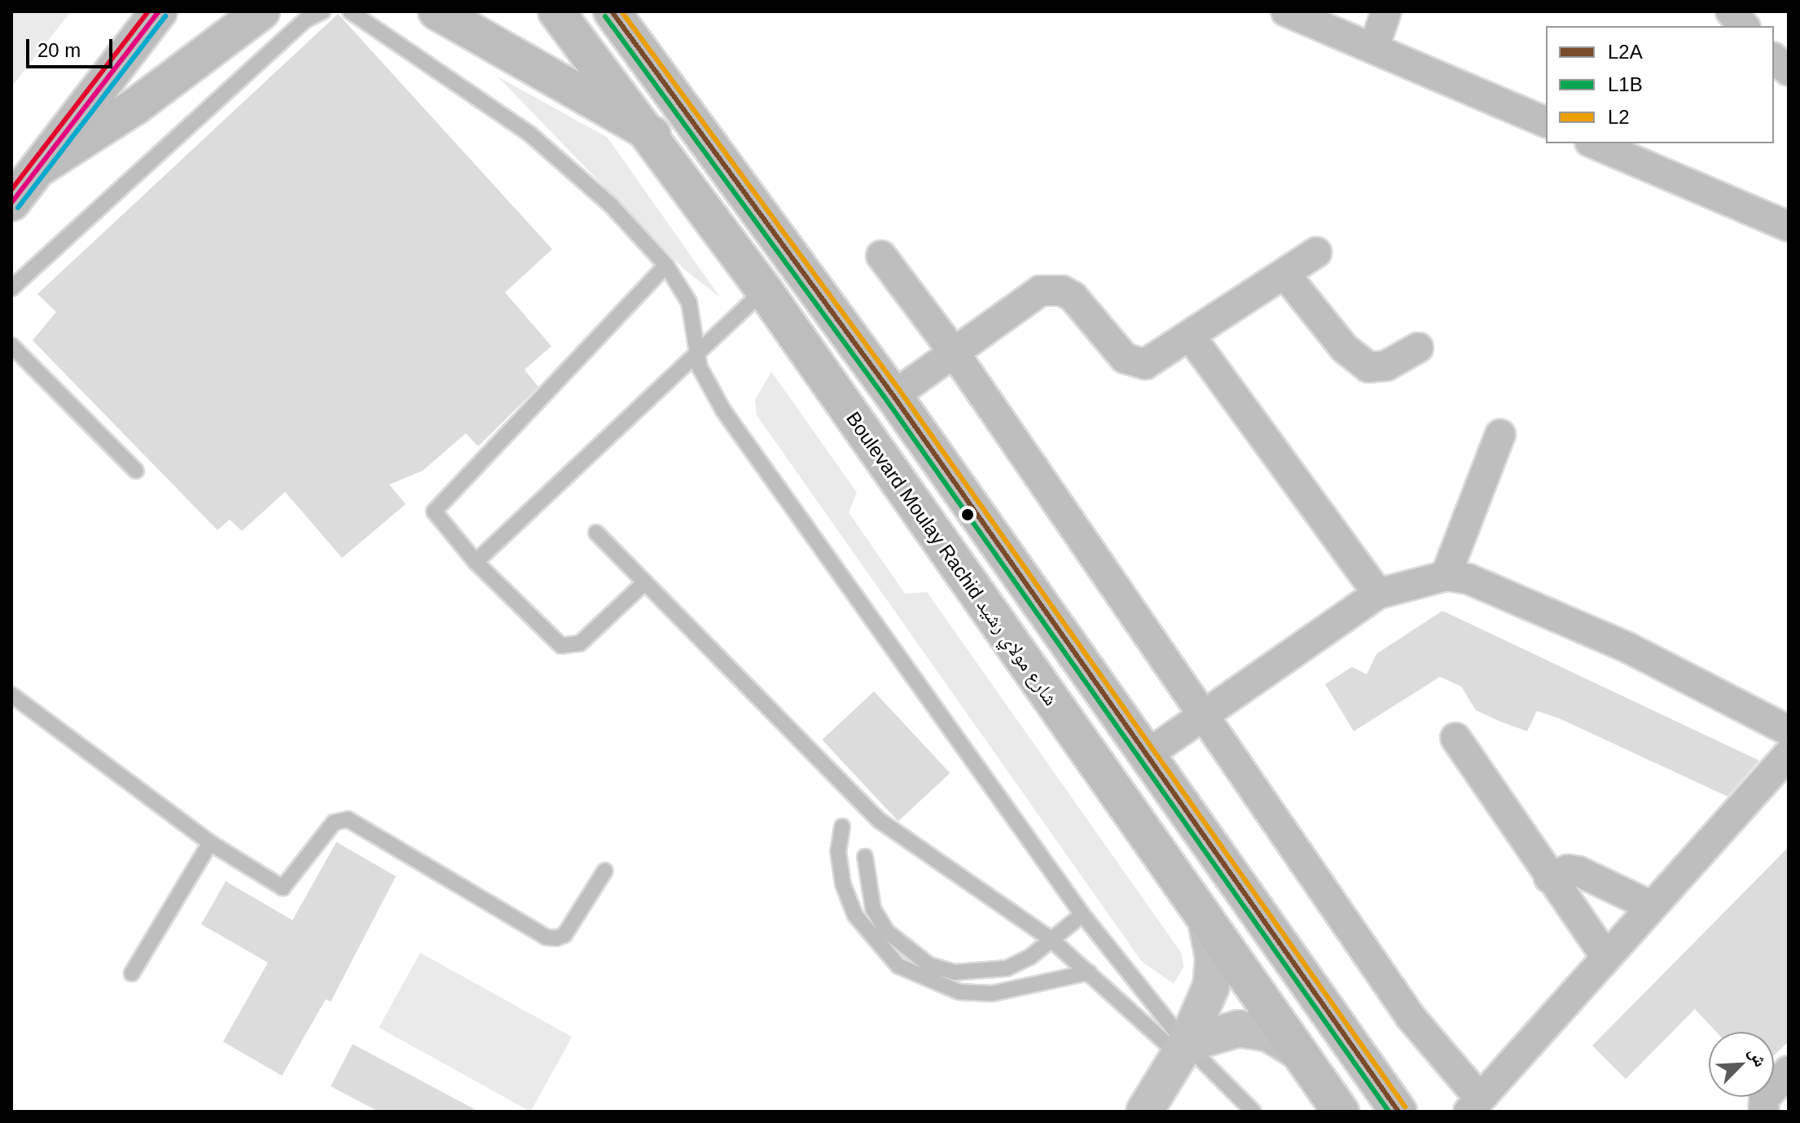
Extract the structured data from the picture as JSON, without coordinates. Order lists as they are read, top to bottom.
{
  "streets": {
    "main road": ["Boulevard Moulay Rachid شارع مولاي رشيد"]
  },
  "lines": ["transit line L2A", "transit line L2", "transit line L1B"],
  "legend": ["L2A", "L1B", "L2"],
  "scale_bar": "20 m",
  "north": "top right"
}
